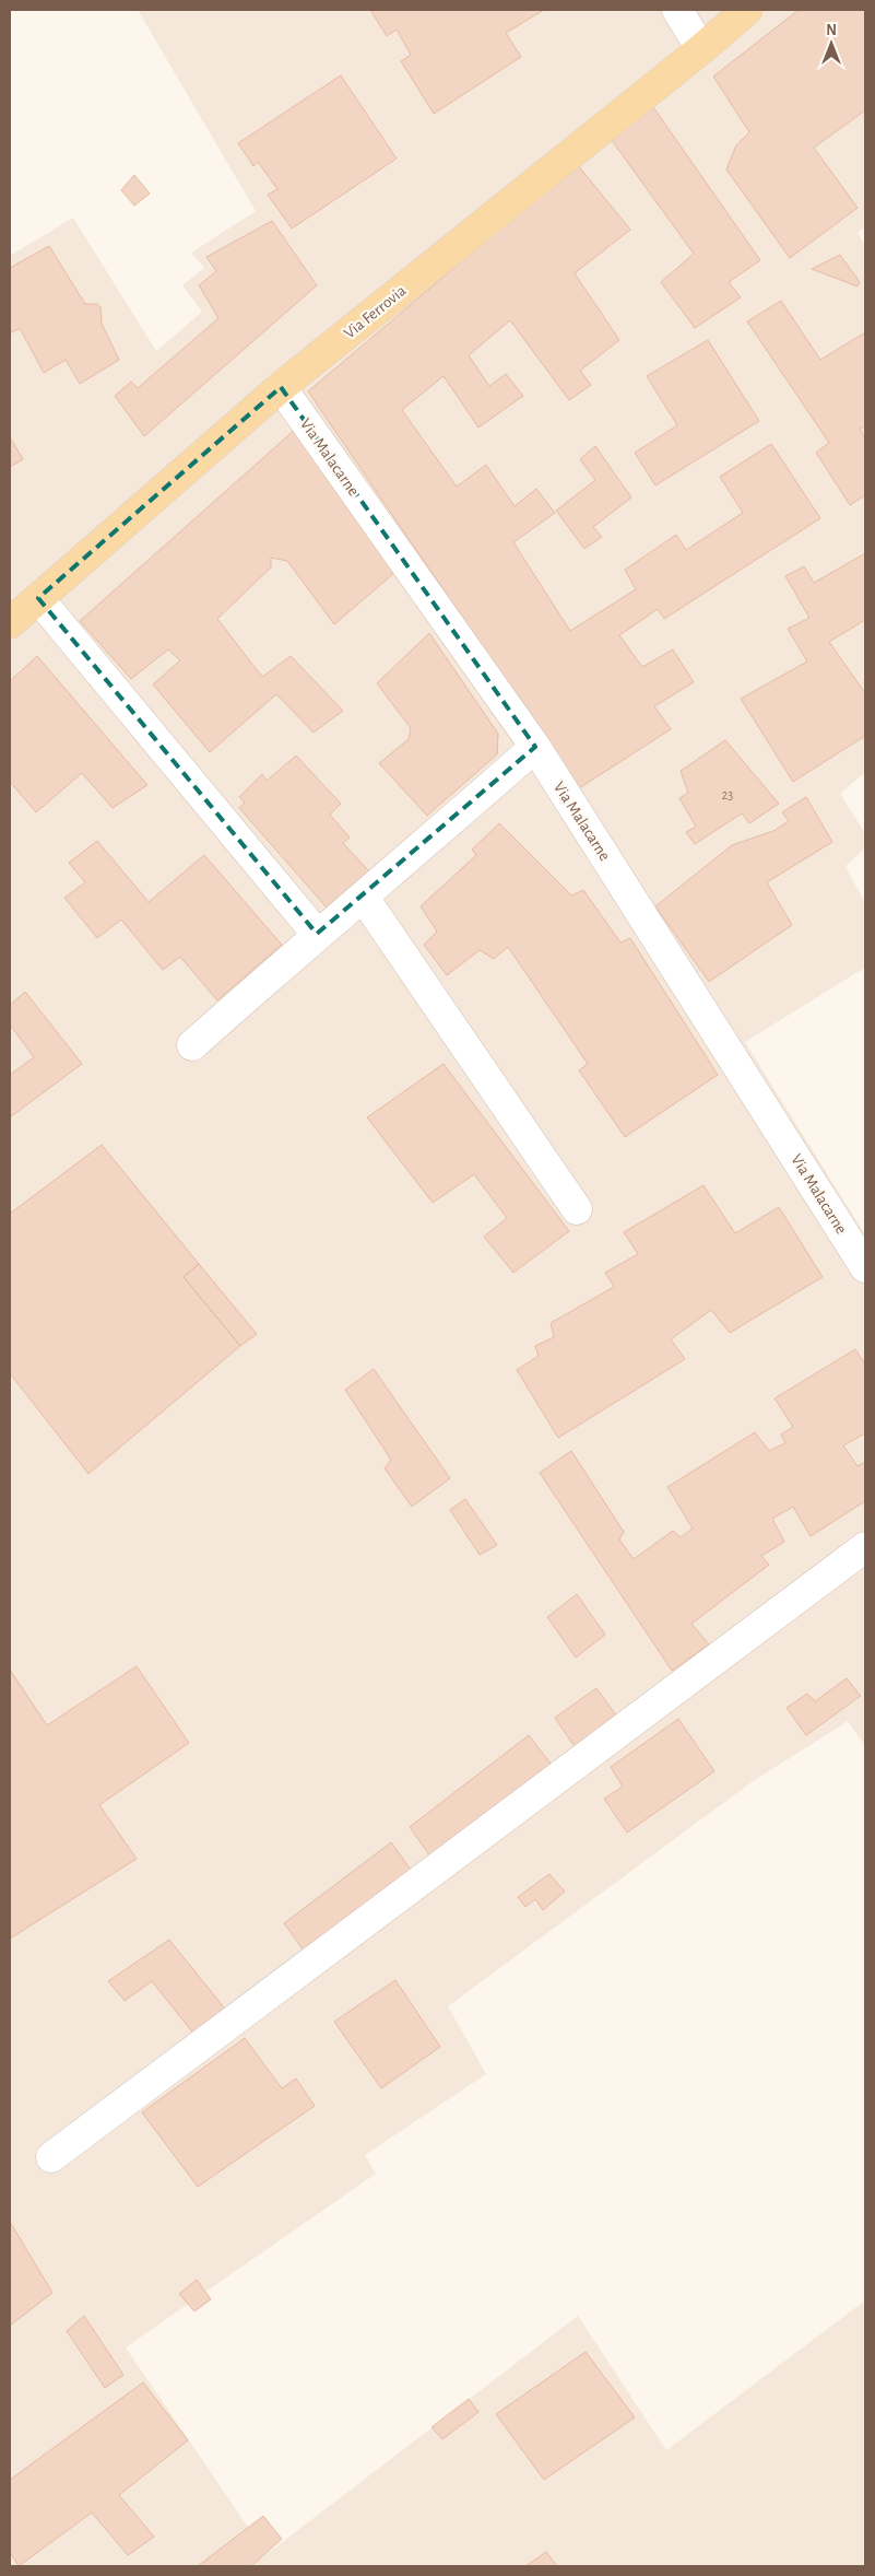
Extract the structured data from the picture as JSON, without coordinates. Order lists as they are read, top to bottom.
{
  "streets": {
    "main road": ["Via Ferrovia"],
    "street": ["Via Malacarne"]
  },
  "crossings": [
    ["Via Ferrovia", "Via Malacarne"]
  ],
  "house_numbers": ["23"],
  "north": "top"
}
